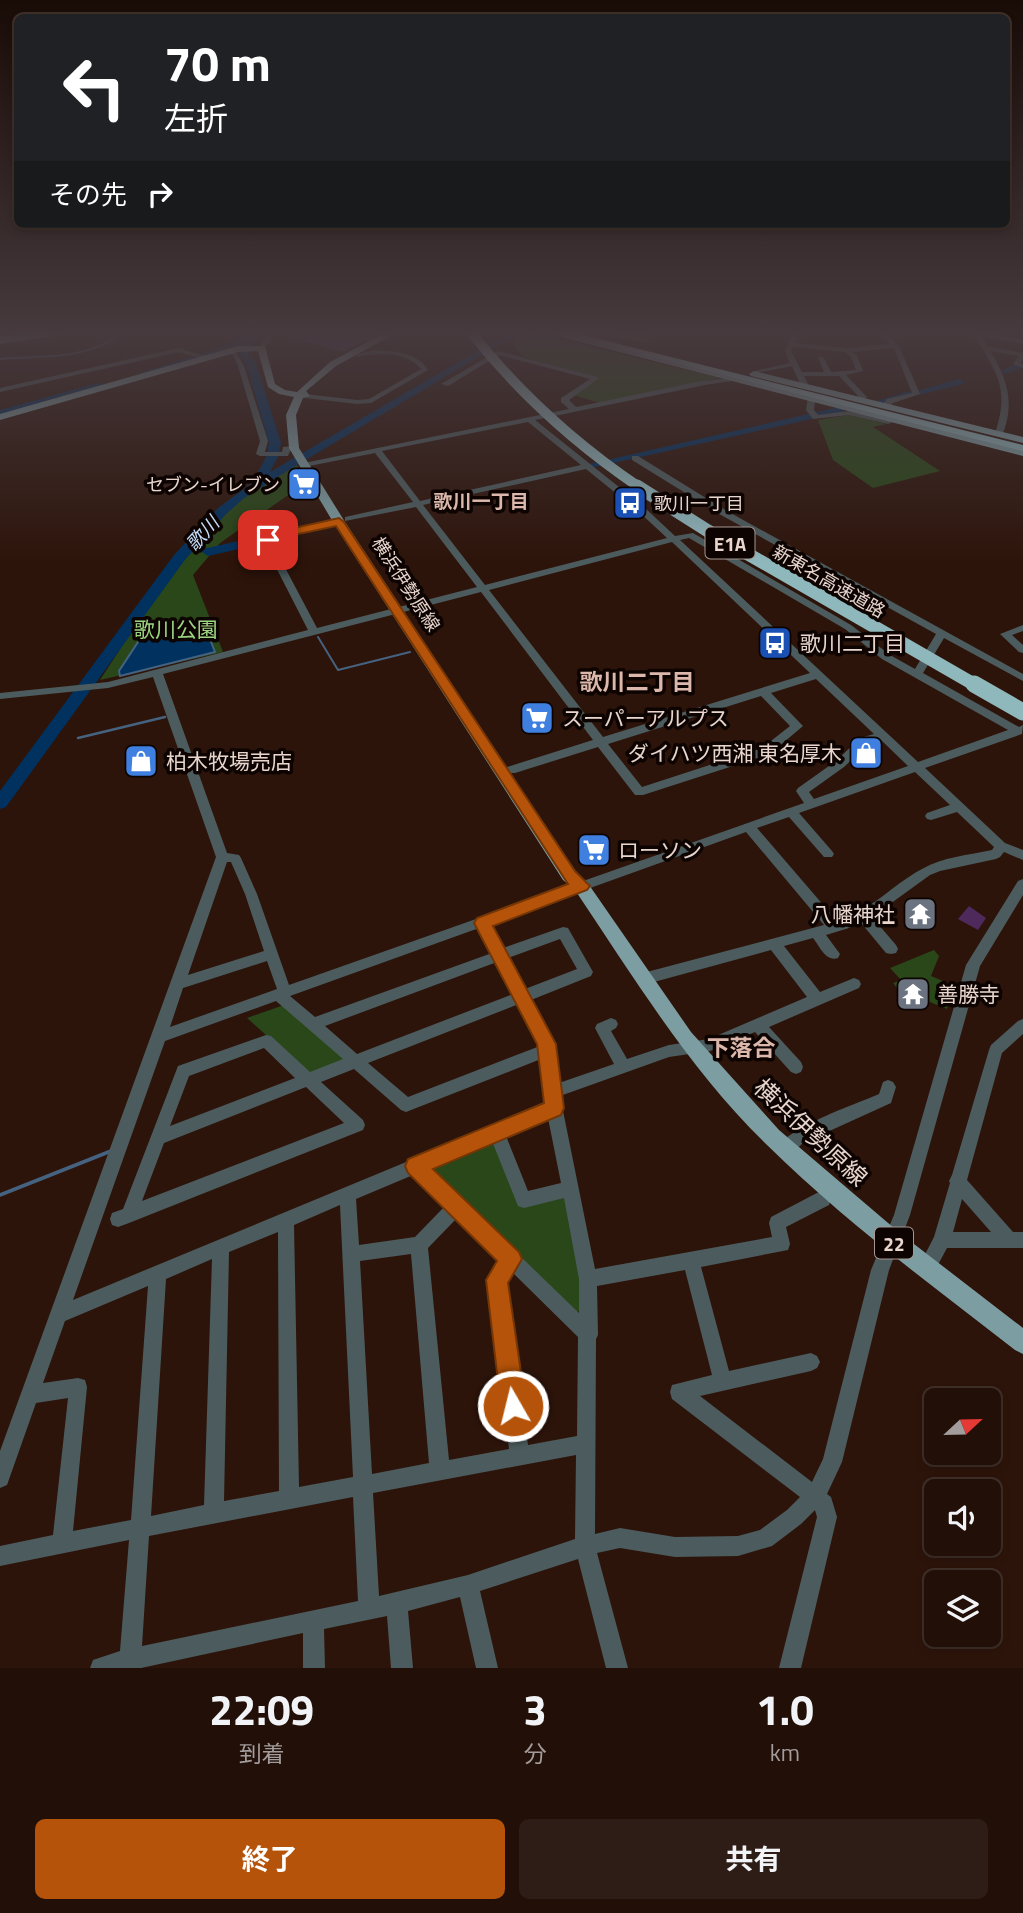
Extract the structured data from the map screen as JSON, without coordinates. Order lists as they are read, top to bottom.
{
  "streets": {
    "highway": ["E1A", "新東名高速道路"],
    "main road": ["横浜伊勢原線", "22"]
  },
  "districts": ["歌川一丁目", "歌川二丁目", "下落合"],
  "water": ["歌川"],
  "parks": ["歌川公園"],
  "places": {
    "supermarket": ["セブン-イレブン", "スーパーアルプス", "ローソン"],
    "bus stop": ["歌川一丁目", "歌川二丁目"],
    "shop": ["ダイハツ西湘 東名厚木", "柏木牧場売店"],
    "temple": ["八幡神社", "善勝寺"]
  },
  "north": "right",
  "page": {
    "turn": ["70 m", "左折"],
    "then": "その先",
    "eta": [
      "22:09",
      "到着",
      "3",
      "分",
      "1.0",
      "km"
    ],
    "buttons": ["終了", "共有"]
  }
}
